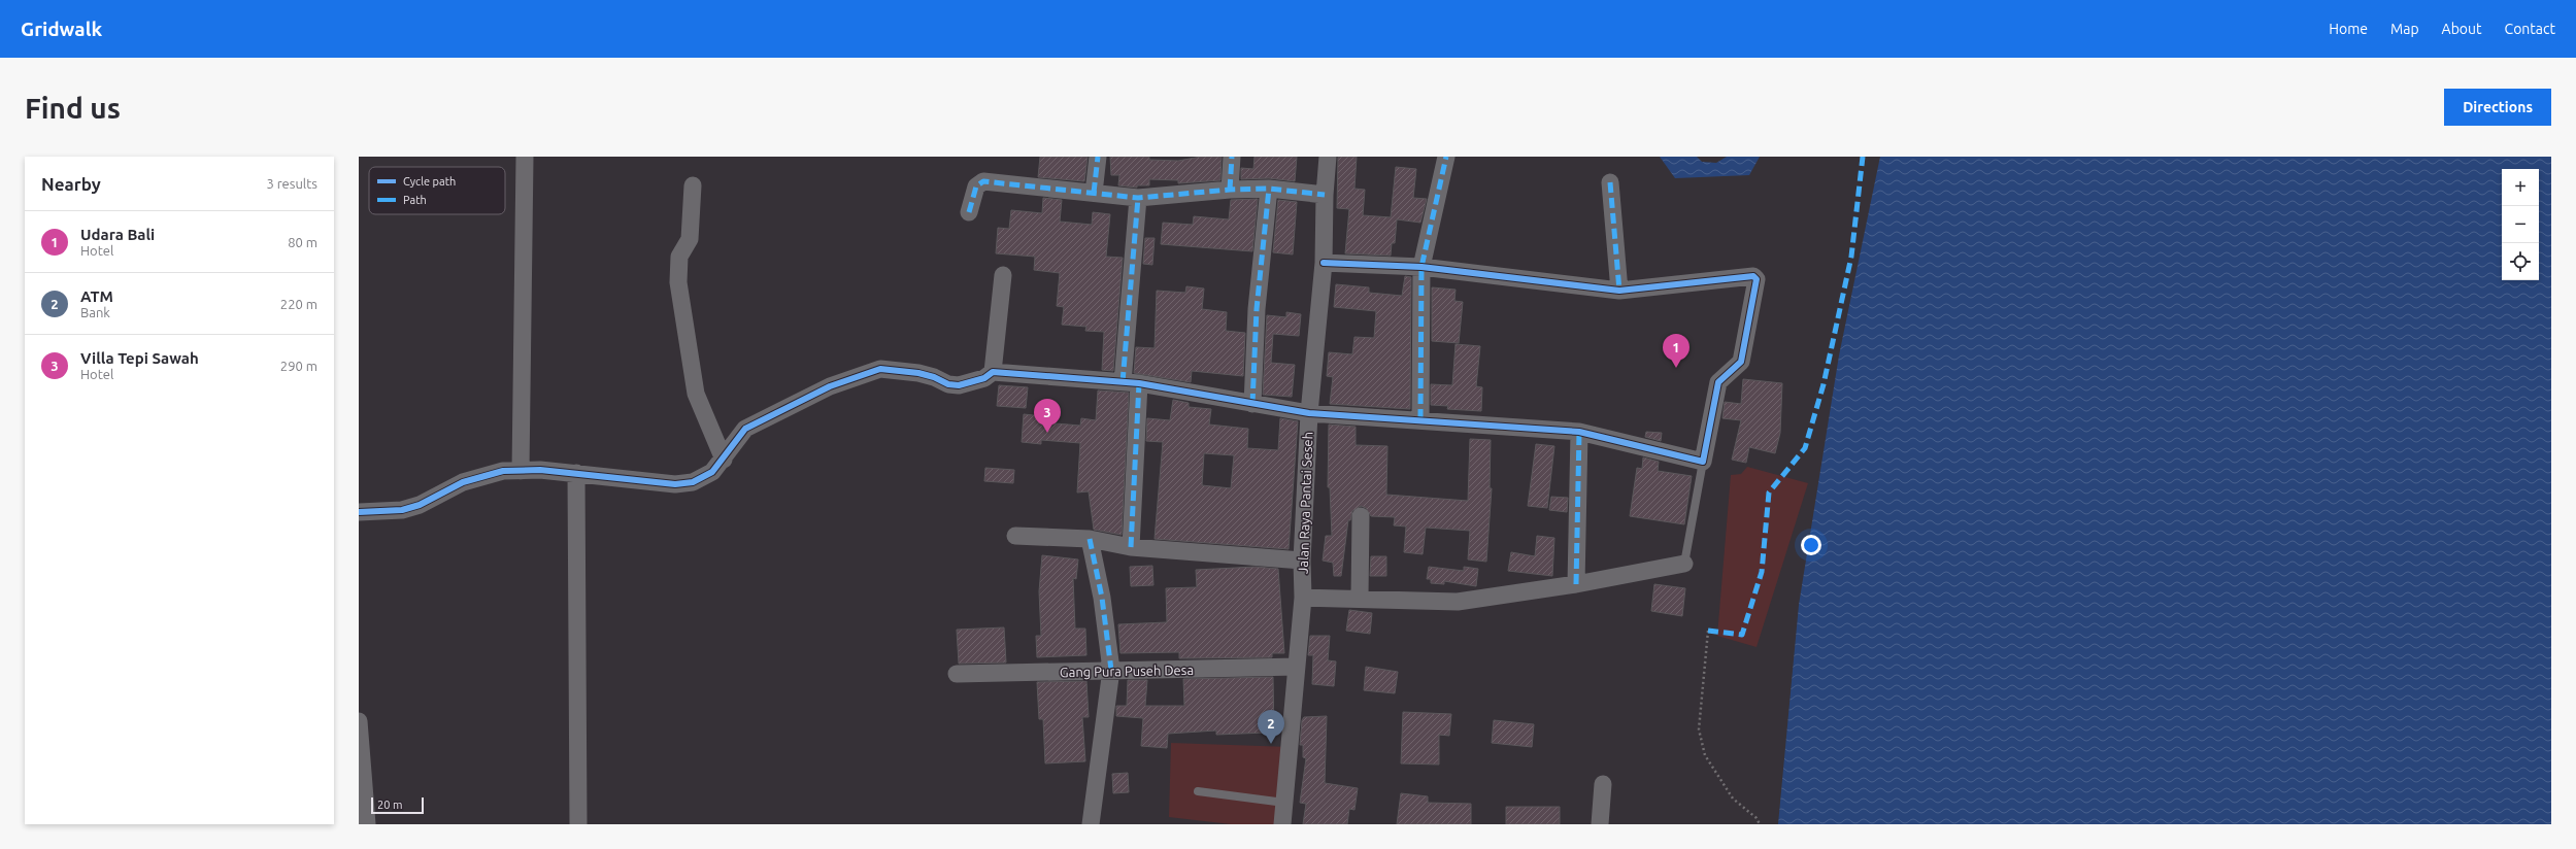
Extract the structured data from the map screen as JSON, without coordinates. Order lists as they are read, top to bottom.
{
  "streets": {
    "street": ["Jalan Raya Pantai Seseh", "Gang Pura Puseh Desa"]
  },
  "crossings": [
    ["Jalan Raya Pantai Seseh", "Gang Pura Puseh Desa"]
  ],
  "legend": ["Cycle path", "Path"],
  "scale_bar": "20 m",
  "page": {
    "header": "Gridwalk",
    "nav": [
      "Home",
      "Map",
      "About",
      "Contact"
    ],
    "buttons": "Directions",
    "title": "Find us",
    "heading": ["Nearby", "3 results"],
    "map_buttons": ["+", "−"],
    "list": [
      {
        "mark": "1",
        "name": "Udara Bali",
        "note": "Hotel",
        "value": "80 m"
      },
      {
        "mark": "2",
        "name": "ATM",
        "note": "Bank",
        "value": "220 m"
      },
      {
        "mark": "3",
        "name": "Villa Tepi Sawah",
        "note": "Hotel",
        "value": "290 m"
      }
    ],
    "pins": ["1", "3", "2"],
    "scale": "20 m"
  }
}
